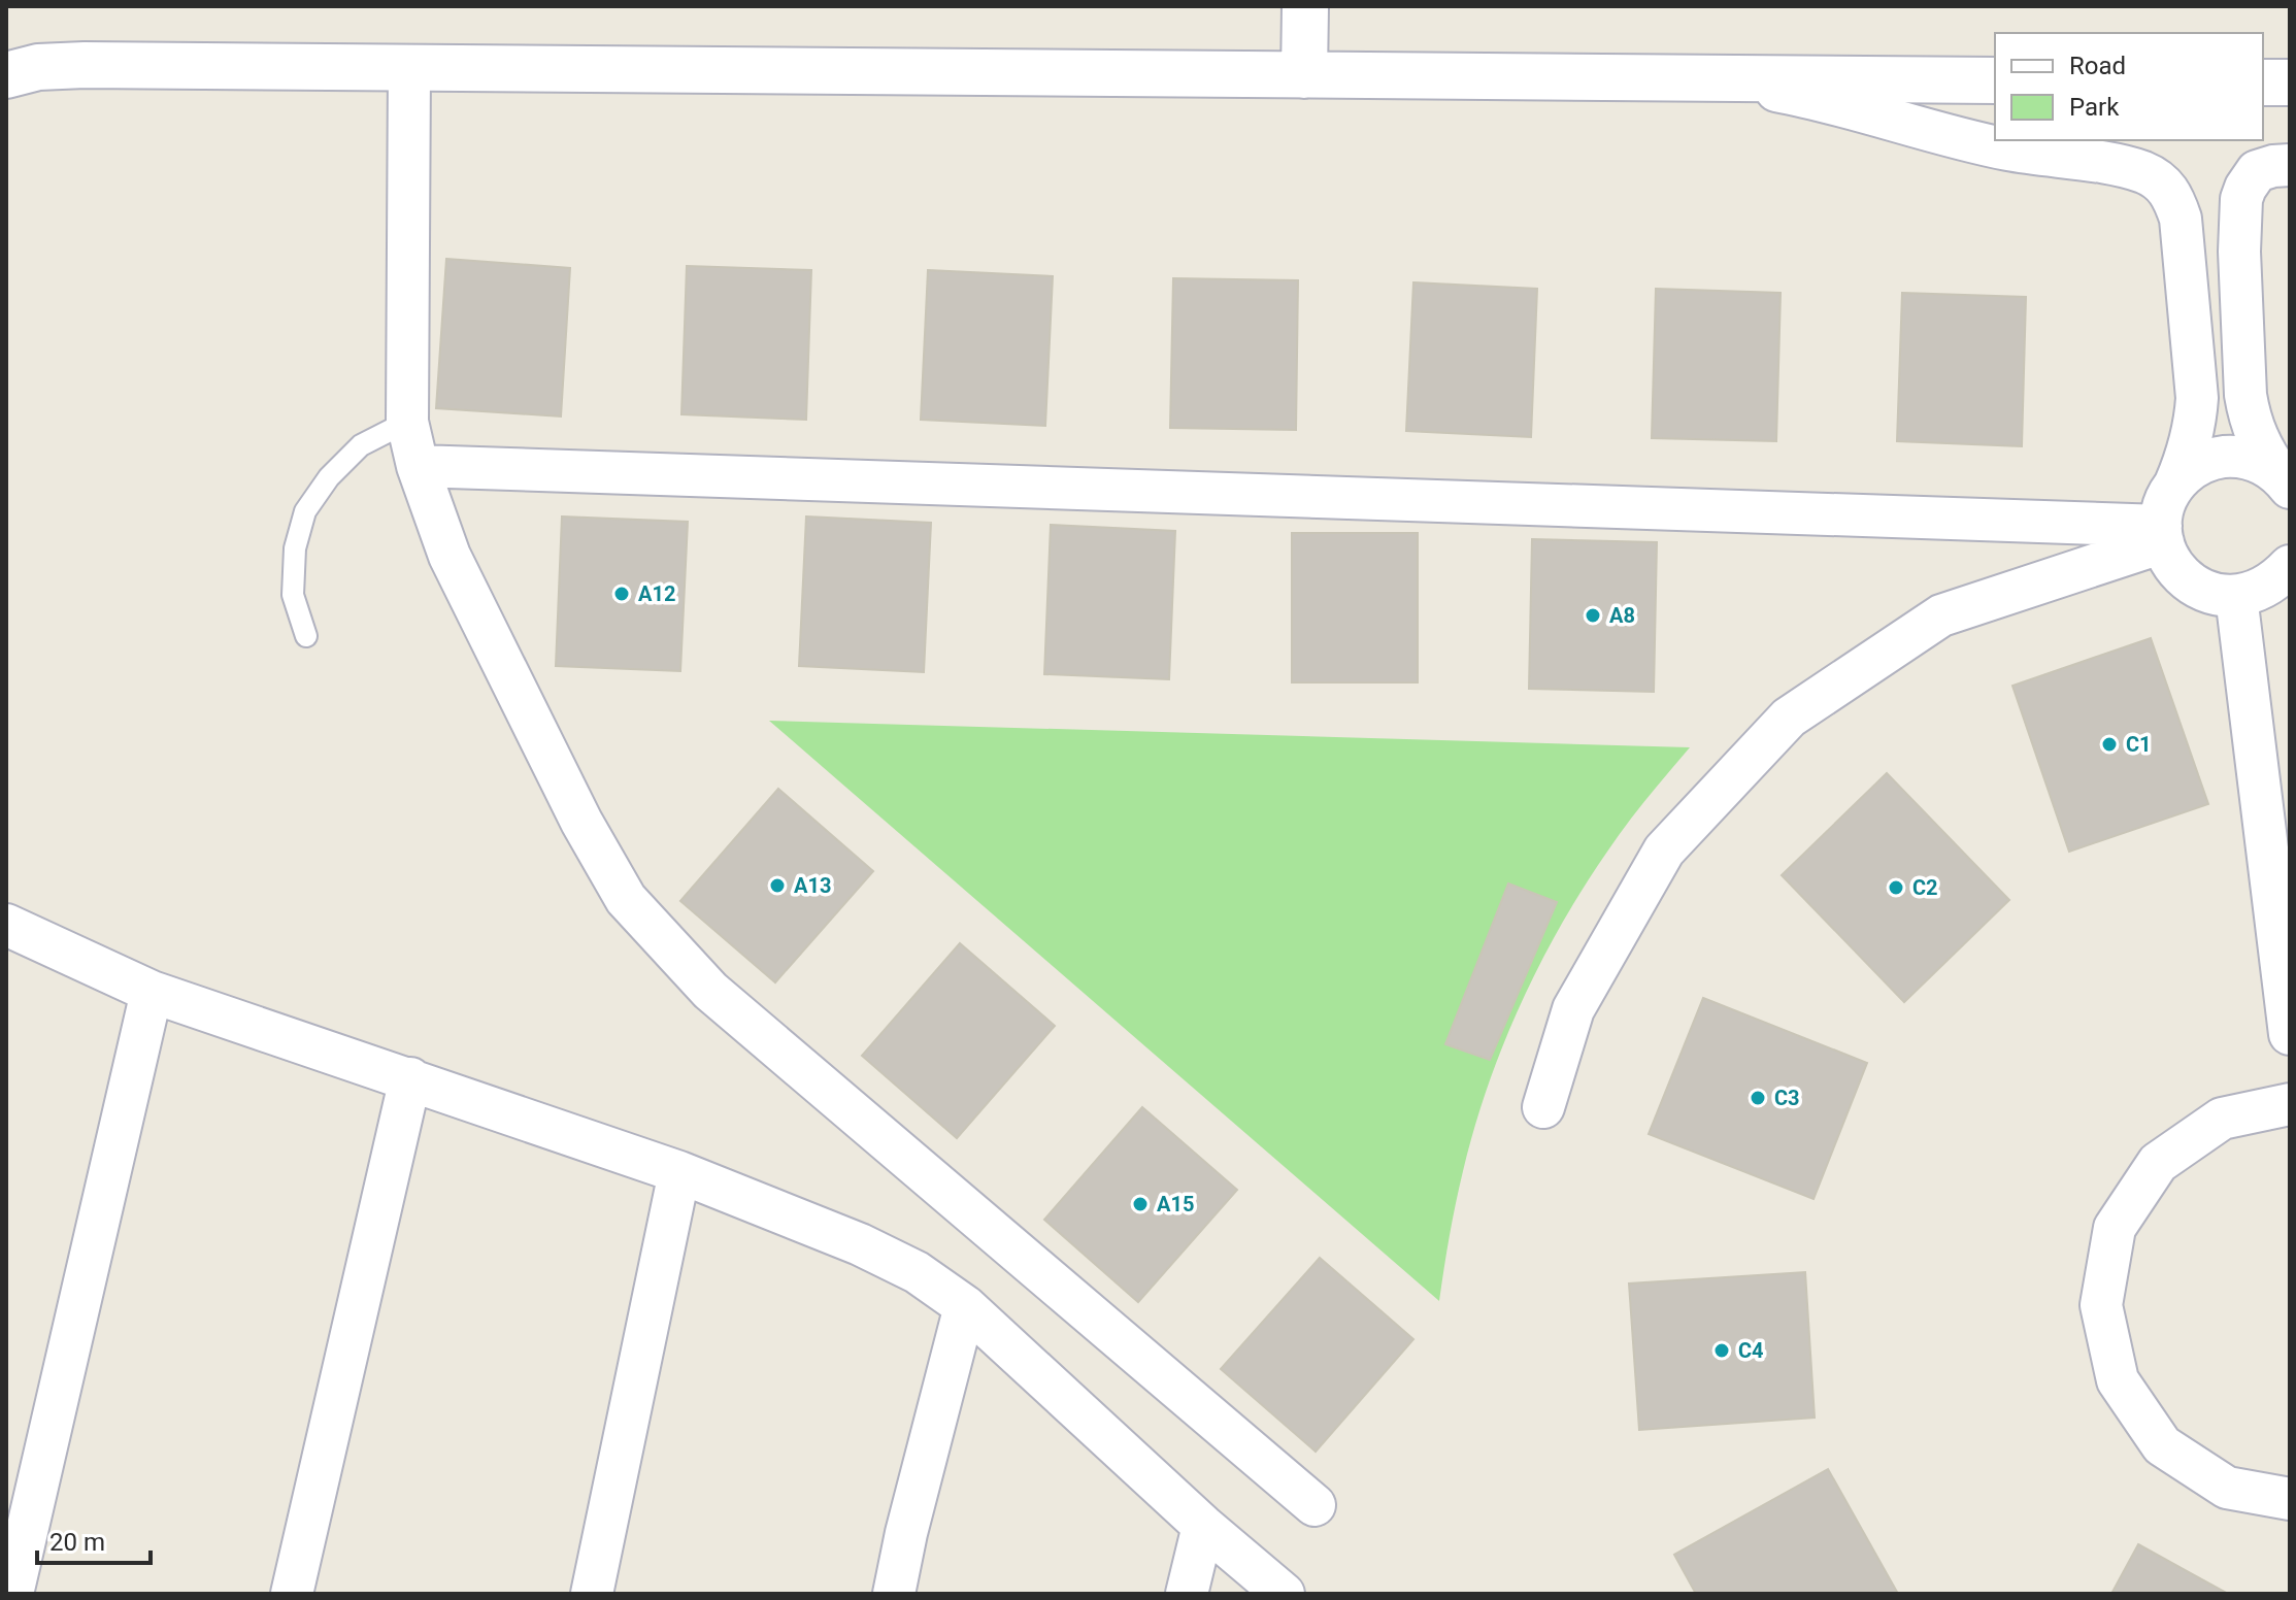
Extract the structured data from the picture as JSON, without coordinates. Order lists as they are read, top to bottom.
{
  "places": [
    "A12",
    "A8",
    "C1",
    "A13",
    "C2",
    "C3",
    "A15",
    "C4"
  ],
  "legend": ["Road", "Park"],
  "scale_bar": "20 m"
}
